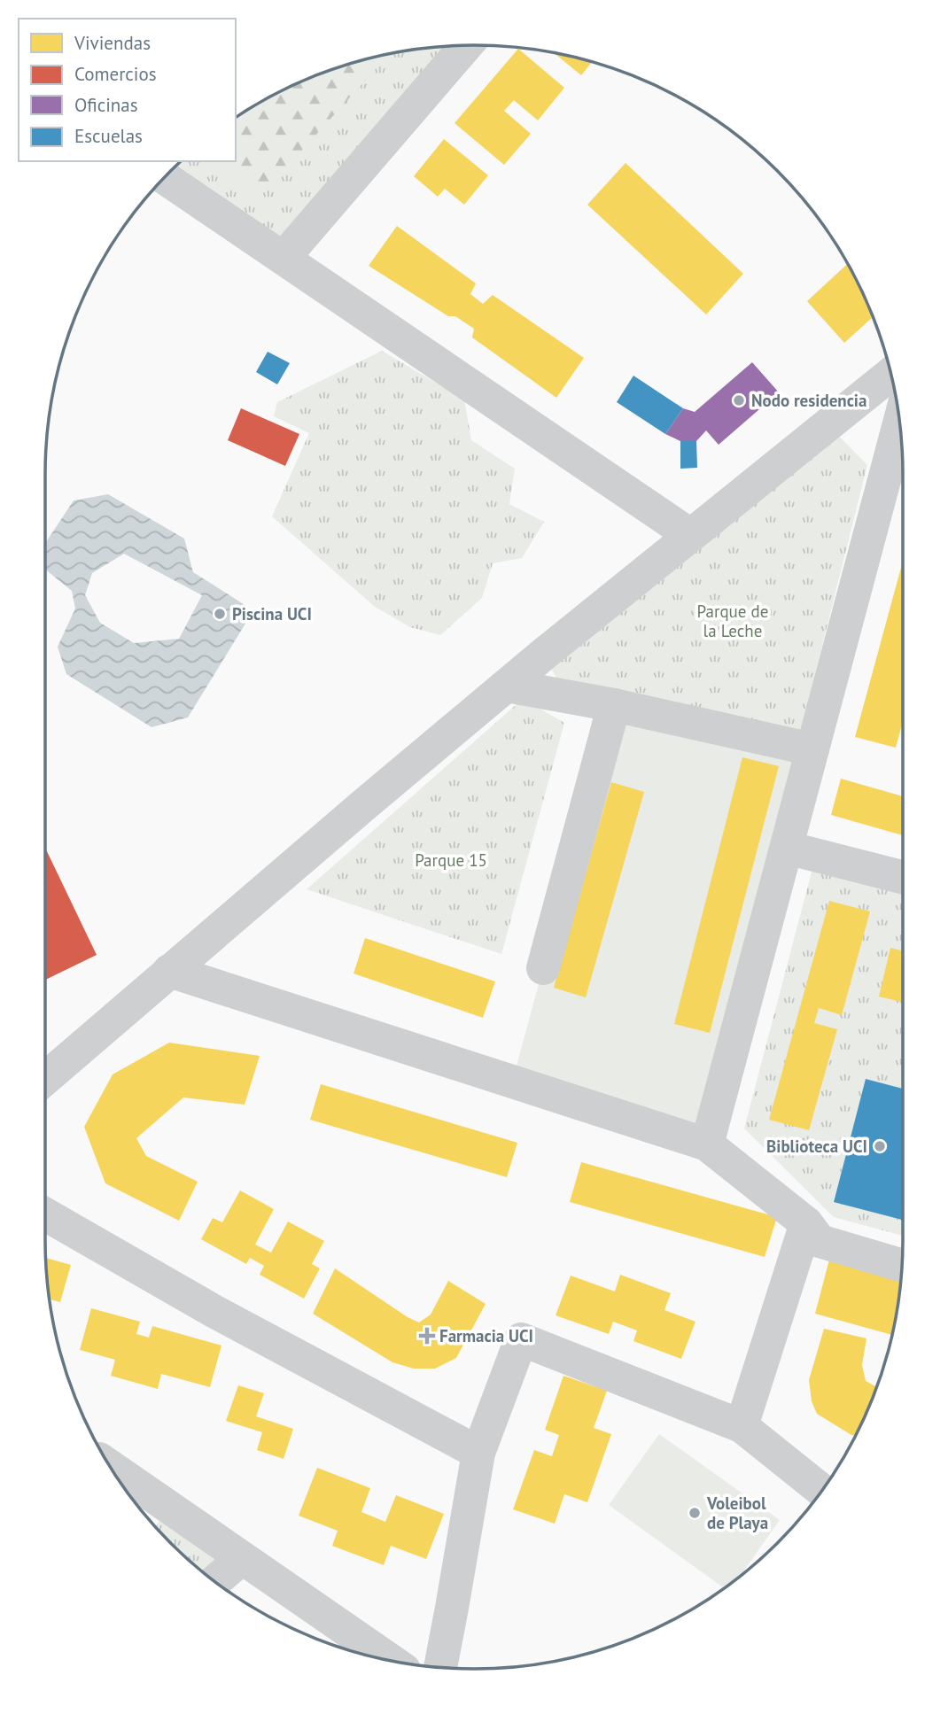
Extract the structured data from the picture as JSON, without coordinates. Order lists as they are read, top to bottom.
{
  "parks": ["Parque de la Leche", "Parque 15"],
  "places": {
    "other": [
      "Nodo residencia",
      "Piscina UCI",
      "Biblioteca UCI",
      "Voleibol de Playa"
    ],
    "health": ["Farmacia UCI"]
  },
  "legend": [
    "Viviendas",
    "Comercios",
    "Oficinas",
    "Escuelas"
  ]
}
